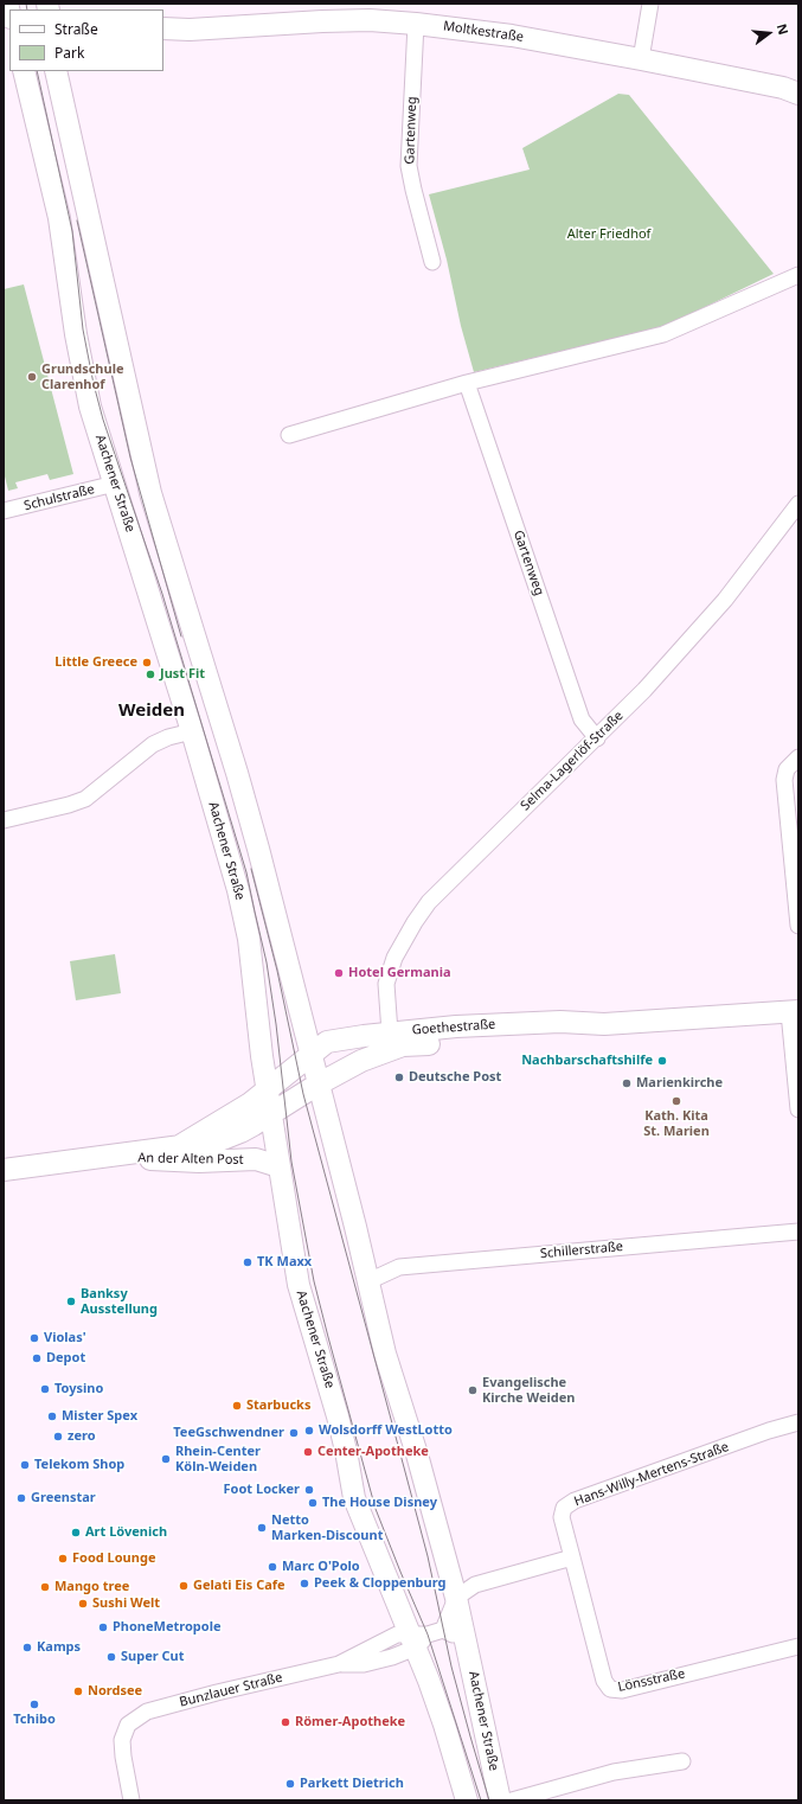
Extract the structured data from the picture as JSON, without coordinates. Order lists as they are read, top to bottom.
{
  "streets": {
    "main road": [
      "Moltkestraße",
      "Aachener Straße",
      "Goethestraße",
      "An der Alten Post"
    ],
    "street": [
      "Gartenweg",
      "Schulstraße",
      "Selma-Lagerlöf-Straße",
      "Schillerstraße",
      "Hans-Willy-Mertens-Straße",
      "Lönsstraße",
      "Bunzlauer Straße"
    ]
  },
  "crossings": [
    ["Moltkestraße", "Gartenweg"],
    ["Gartenweg", "Selma-Lagerlöf-Straße"],
    ["Aachener Straße", "Schulstraße"],
    ["Aachener Straße", "Goethestraße"],
    ["Aachener Straße", "An der Alten Post"],
    ["Aachener Straße", "Schillerstraße"],
    ["Aachener Straße", "Bunzlauer Straße"],
    ["Selma-Lagerlöf-Straße", "Goethestraße"],
    ["Goethestraße", "An der Alten Post"],
    ["Hans-Willy-Mertens-Straße", "Lönsstraße"]
  ],
  "districts": ["Weiden"],
  "parks": ["Alter Friedhof"],
  "places": [
    "Grundschule Clarenhof",
    "Little Greece",
    "Just Fit",
    "Hotel Germania",
    "Nachbarschaftshilfe",
    "Deutsche Post",
    "Marienkirche",
    "Kath. Kita St. Marien",
    "TK Maxx",
    "Banksy Ausstellung",
    "Violas'",
    "Depot",
    "Toysino",
    "Evangelische Kirche Weiden",
    "Starbucks",
    "Mister Spex",
    "Wolsdorff WestLotto",
    "TeeGschwendner",
    "zero",
    "Center-Apotheke",
    "Rhein-Center Köln-Weiden",
    "Telekom Shop",
    "Foot Locker",
    "Greenstar",
    "The House Disney",
    "Netto Marken-Discount",
    "Art Lövenich",
    "Food Lounge",
    "Marc O'Polo",
    "Peek & Cloppenburg",
    "Gelati Eis Cafe",
    "Mango tree",
    "Sushi Welt",
    "PhoneMetropole",
    "Kamps",
    "Super Cut",
    "Nordsee",
    "Tchibo",
    "Römer-Apotheke",
    "Parkett Dietrich"
  ],
  "legend": ["Straße", "Park"],
  "north": "right"
}
